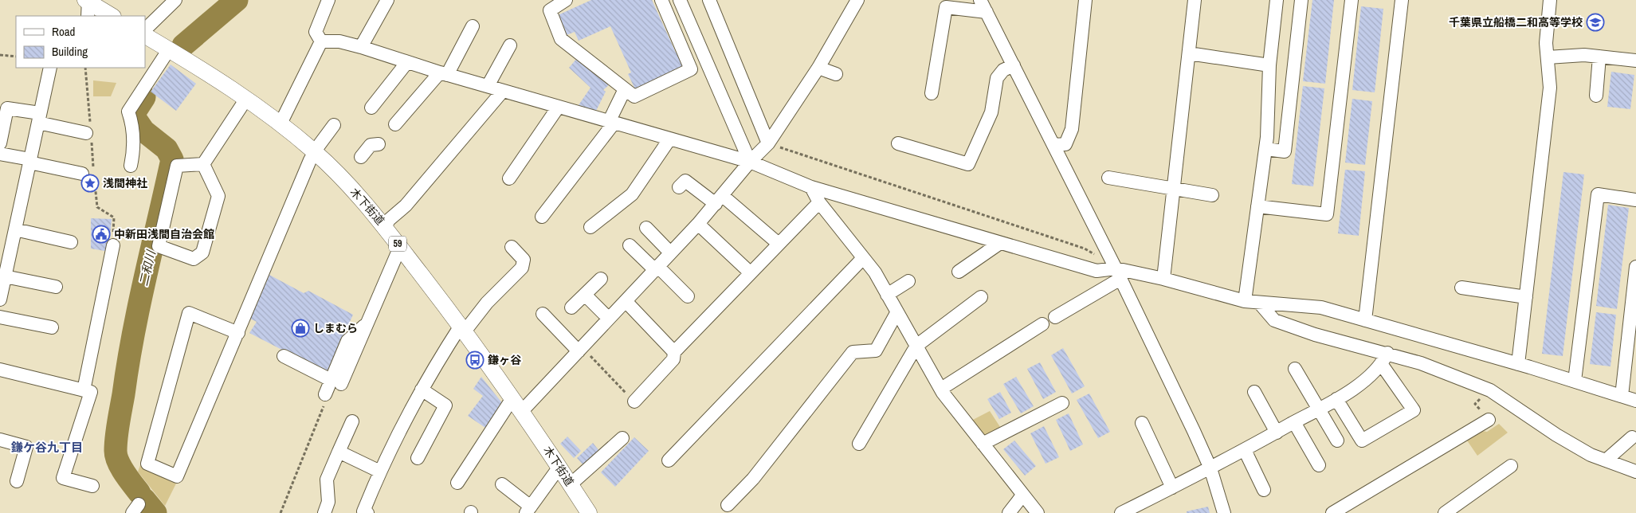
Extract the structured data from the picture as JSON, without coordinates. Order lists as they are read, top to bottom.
{
  "streets": {
    "main road": ["木下街道", "59"]
  },
  "districts": ["鎌ケ谷九丁目"],
  "water": ["二和川"],
  "places": {
    "school or university": ["千葉県立船橋二和高等学校"],
    "place": ["浅間神社"],
    "public building": ["中新田浅間自治会館"],
    "shop": ["しまむら"],
    "bus stop": ["鎌ヶ谷"]
  },
  "legend": ["Road", "Building"]
}
